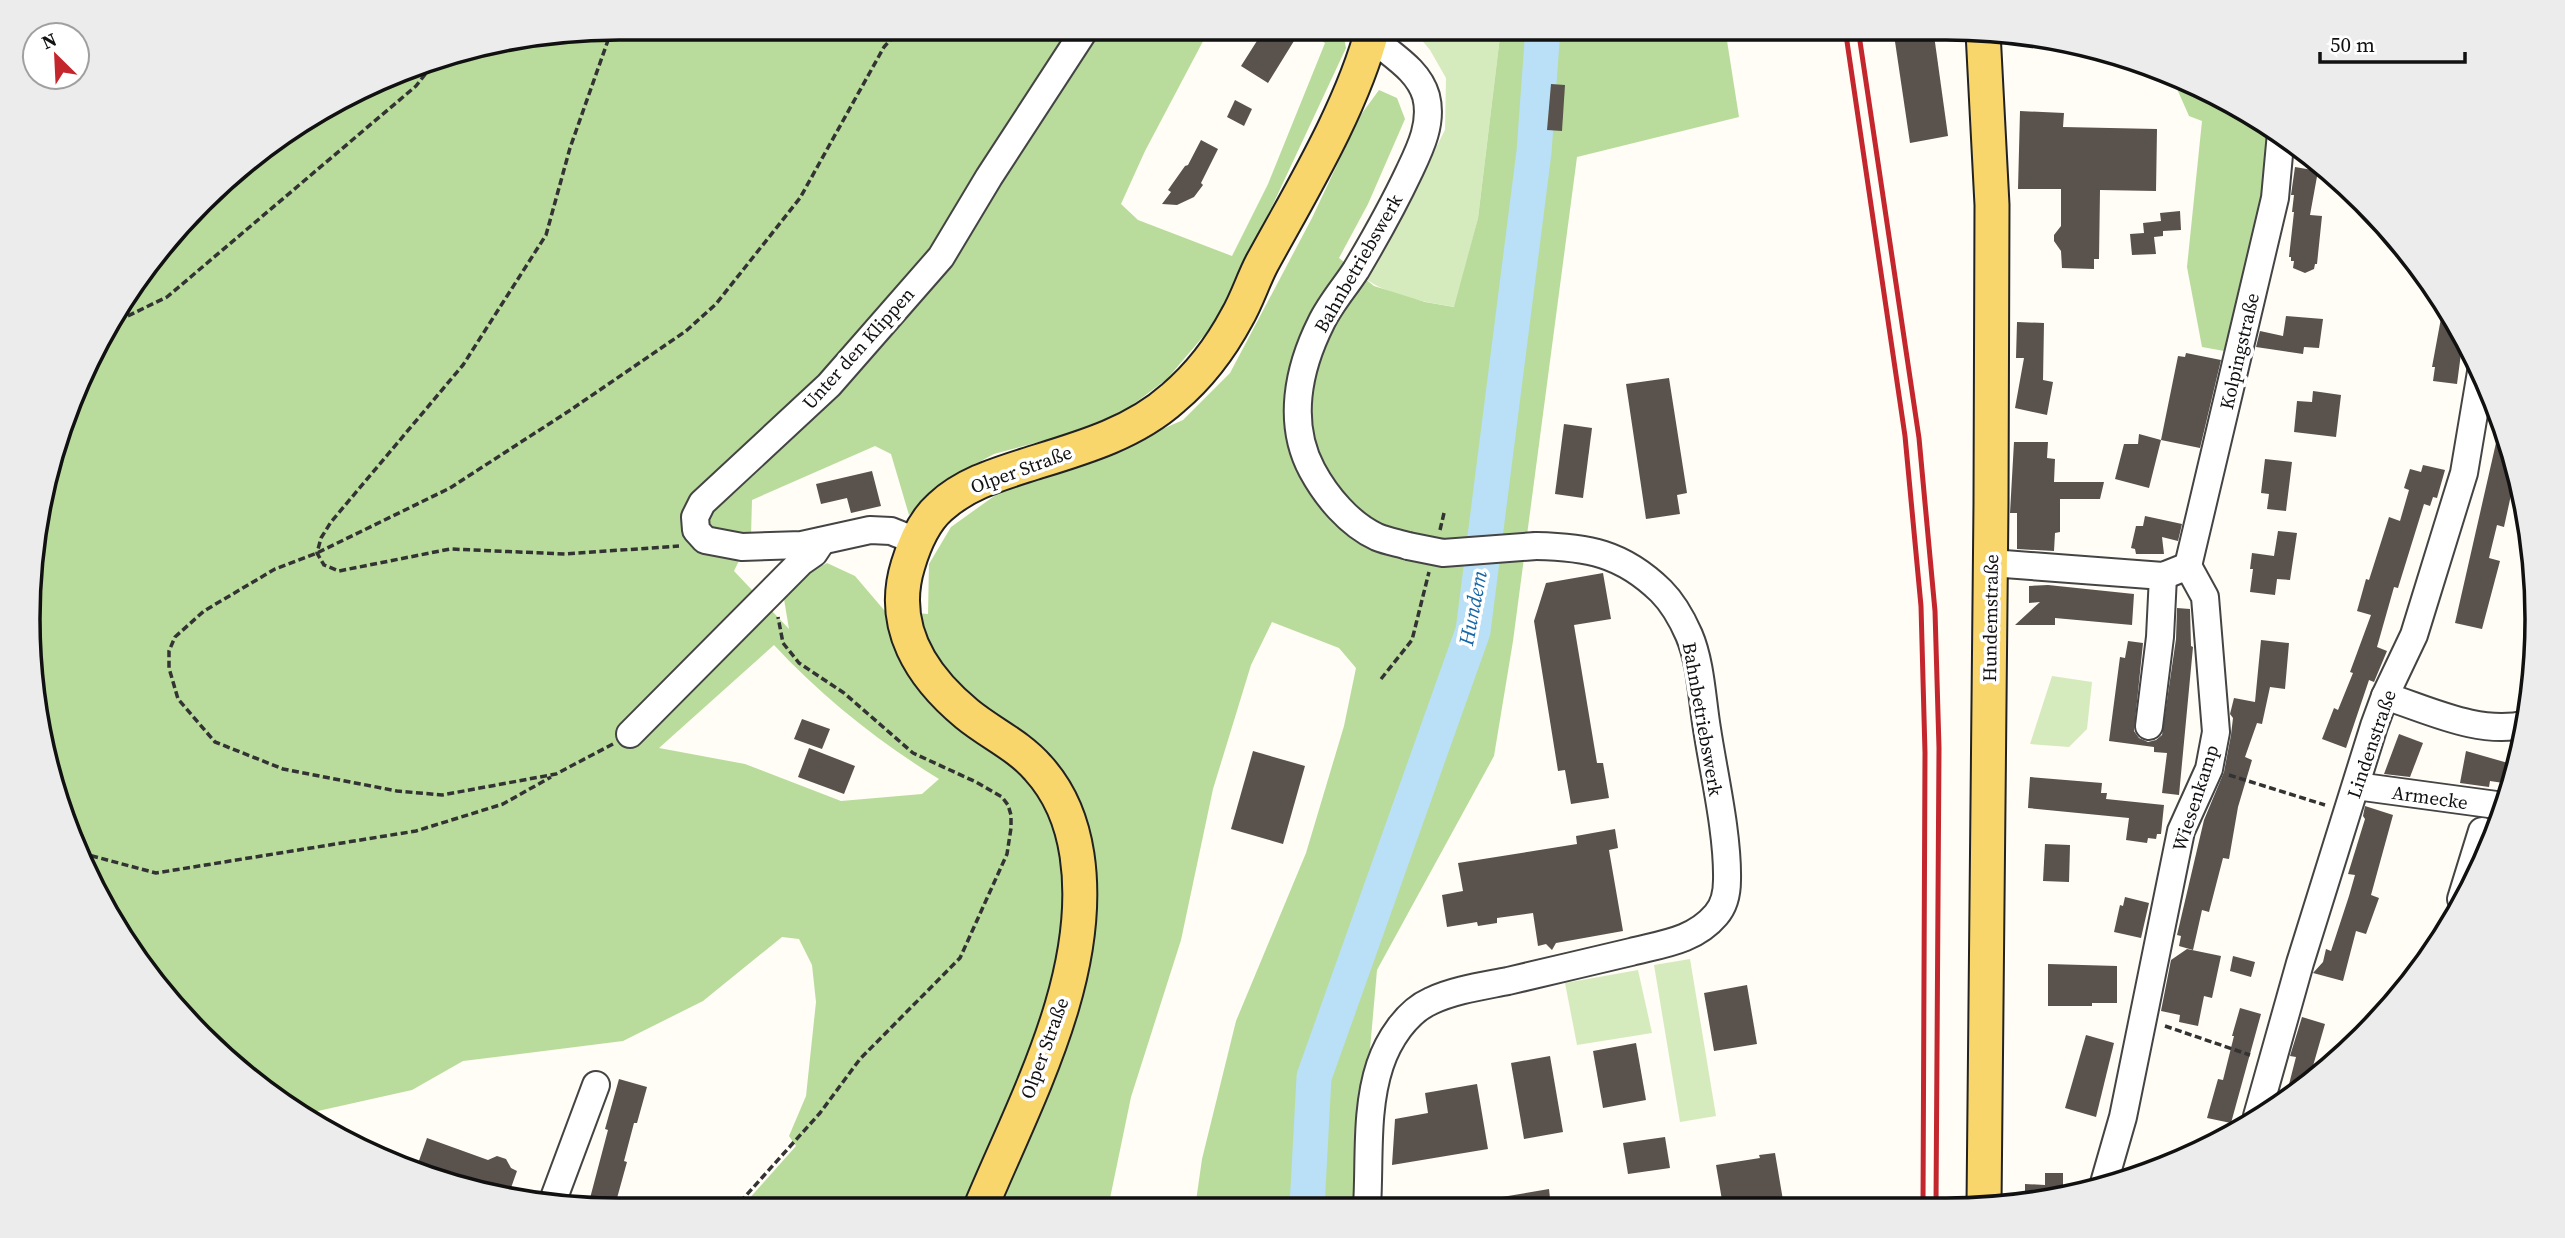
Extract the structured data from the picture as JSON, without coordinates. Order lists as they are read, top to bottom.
{
  "streets": {
    "main road": ["Olper Straße", "Hundemstraße"],
    "street": [
      "Bahnbetriebswerk",
      "Unter den Klippen",
      "Kolpingstraße",
      "Lindenstraße",
      "Armecke",
      "Wiesenkamp"
    ]
  },
  "crossings": [
    ["Kolpingstraße", "Wiesenkamp"],
    ["Lindenstraße", "Armecke"]
  ],
  "water": ["Hundem"],
  "scale_bar": "50 m",
  "north": "top left"
}
